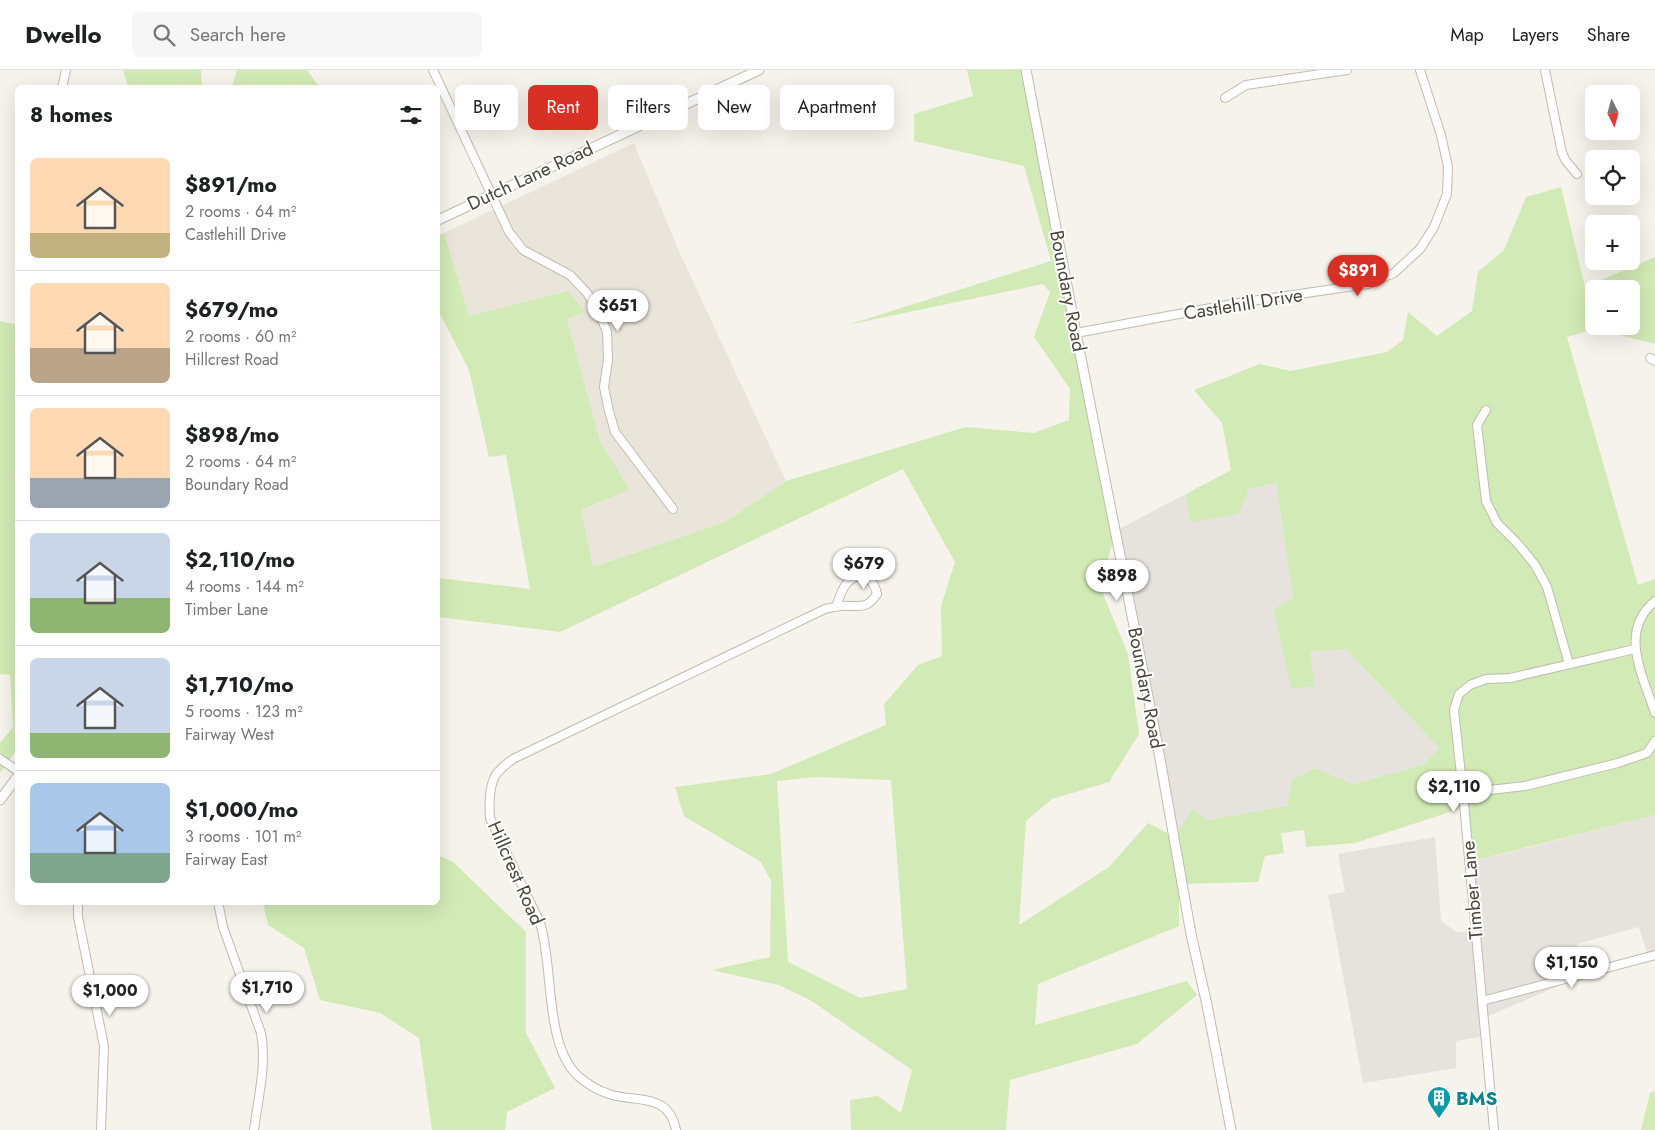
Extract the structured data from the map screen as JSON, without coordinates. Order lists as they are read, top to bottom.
{
  "streets": {
    "street": [
      "Dutch Lane Road",
      "Boundary Road",
      "Castlehill Drive",
      "Hillcrest Road",
      "Timber Lane"
    ]
  },
  "crossings": [
    ["Boundary Road", "Castlehill Drive"]
  ],
  "places": {
    "building": ["BMS"]
  },
  "north": "bottom",
  "page": {
    "header": "Dwello",
    "search": "Search here",
    "nav": ["Map", "Layers", "Share"],
    "map_buttons": ["+", "−"],
    "chip": [
      "Buy",
      "Rent",
      "Filters",
      "New",
      "Apartment"
    ],
    "heading": "8 homes",
    "list": [
      {
        "name": "$891/mo",
        "note": "2 rooms · 64 m² · Castlehill Drive"
      },
      {
        "name": "$679/mo",
        "note": "2 rooms · 60 m² · Hillcrest Road"
      },
      {
        "name": "$898/mo",
        "note": "2 rooms · 64 m² · Boundary Road"
      },
      {
        "name": "$2,110/mo",
        "note": "4 rooms · 144 m² · Timber Lane"
      },
      {
        "name": "$1,710/mo",
        "note": "5 rooms · 123 m² · Fairway West"
      },
      {
        "name": "$1,000/mo",
        "note": "3 rooms · 101 m² · Fairway East"
      }
    ],
    "price": [
      "$891",
      "$651",
      "$679",
      "$898",
      "$2,110",
      "$1,150",
      "$1,710",
      "$1,000"
    ]
  }
}
